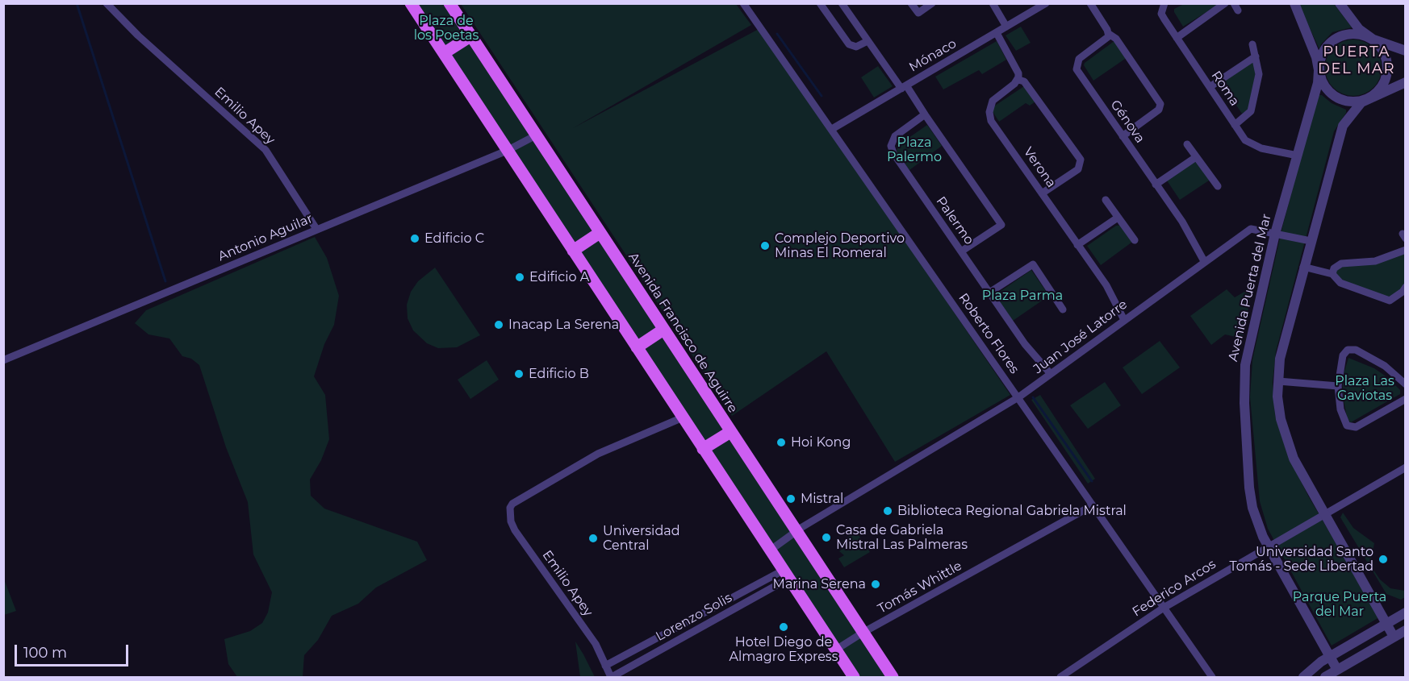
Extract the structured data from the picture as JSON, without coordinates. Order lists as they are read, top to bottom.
{
  "streets": {
    "main road": ["Avenida Francisco de Aguirre"],
    "street": [
      "Mónaco",
      "Roma",
      "Emilio Apey",
      "Génova",
      "Verona",
      "Palermo",
      "Antonio Aguilar",
      "Avenida Puerta del Mar",
      "Roberto Flores",
      "Juan José Latorre",
      "Tomás Whittle",
      "Federico Arcos",
      "Lorenzo Solis"
    ]
  },
  "crossings": [
    ["Mónaco", "Roberto Flores"],
    ["Roma", "Avenida Puerta del Mar"],
    ["Emilio Apey", "Antonio Aguilar"],
    ["Emilio Apey", "Lorenzo Solis"],
    ["Génova", "Juan José Latorre"],
    ["Verona", "Juan José Latorre"],
    ["Palermo", "Juan José Latorre"],
    ["Antonio Aguilar", "Avenida Francisco de Aguirre"],
    ["Avenida Puerta del Mar", "Juan José Latorre"],
    ["Avenida Puerta del Mar", "Federico Arcos"],
    ["Avenida Francisco de Aguirre", "Juan José Latorre"],
    ["Avenida Francisco de Aguirre", "Tomás Whittle"],
    ["Roberto Flores", "Juan José Latorre"],
    ["Roberto Flores", "Tomás Whittle"],
    ["Roberto Flores", "Federico Arcos"]
  ],
  "districts": ["PUERTA DEL MAR"],
  "parks": [
    "Plaza de los Poetas",
    "Plaza Palermo",
    "Plaza Parma",
    "Plaza Las Gaviotas",
    "Parque Puerta del Mar"
  ],
  "places": [
    "Edificio C",
    "Complejo Deportivo Minas El Romeral",
    "Edificio A",
    "Inacap La Serena",
    "Edificio B",
    "Hoi Kong",
    "Mistral",
    "Biblioteca Regional Gabriela Mistral",
    "Casa de Gabriela Mistral Las Palmeras",
    "Universidad Central",
    "Universidad Santo Tomás - Sede Libertad",
    "Marina Serena",
    "Hotel Diego de Almagro Express"
  ],
  "scale_bar": "100 m"
}
